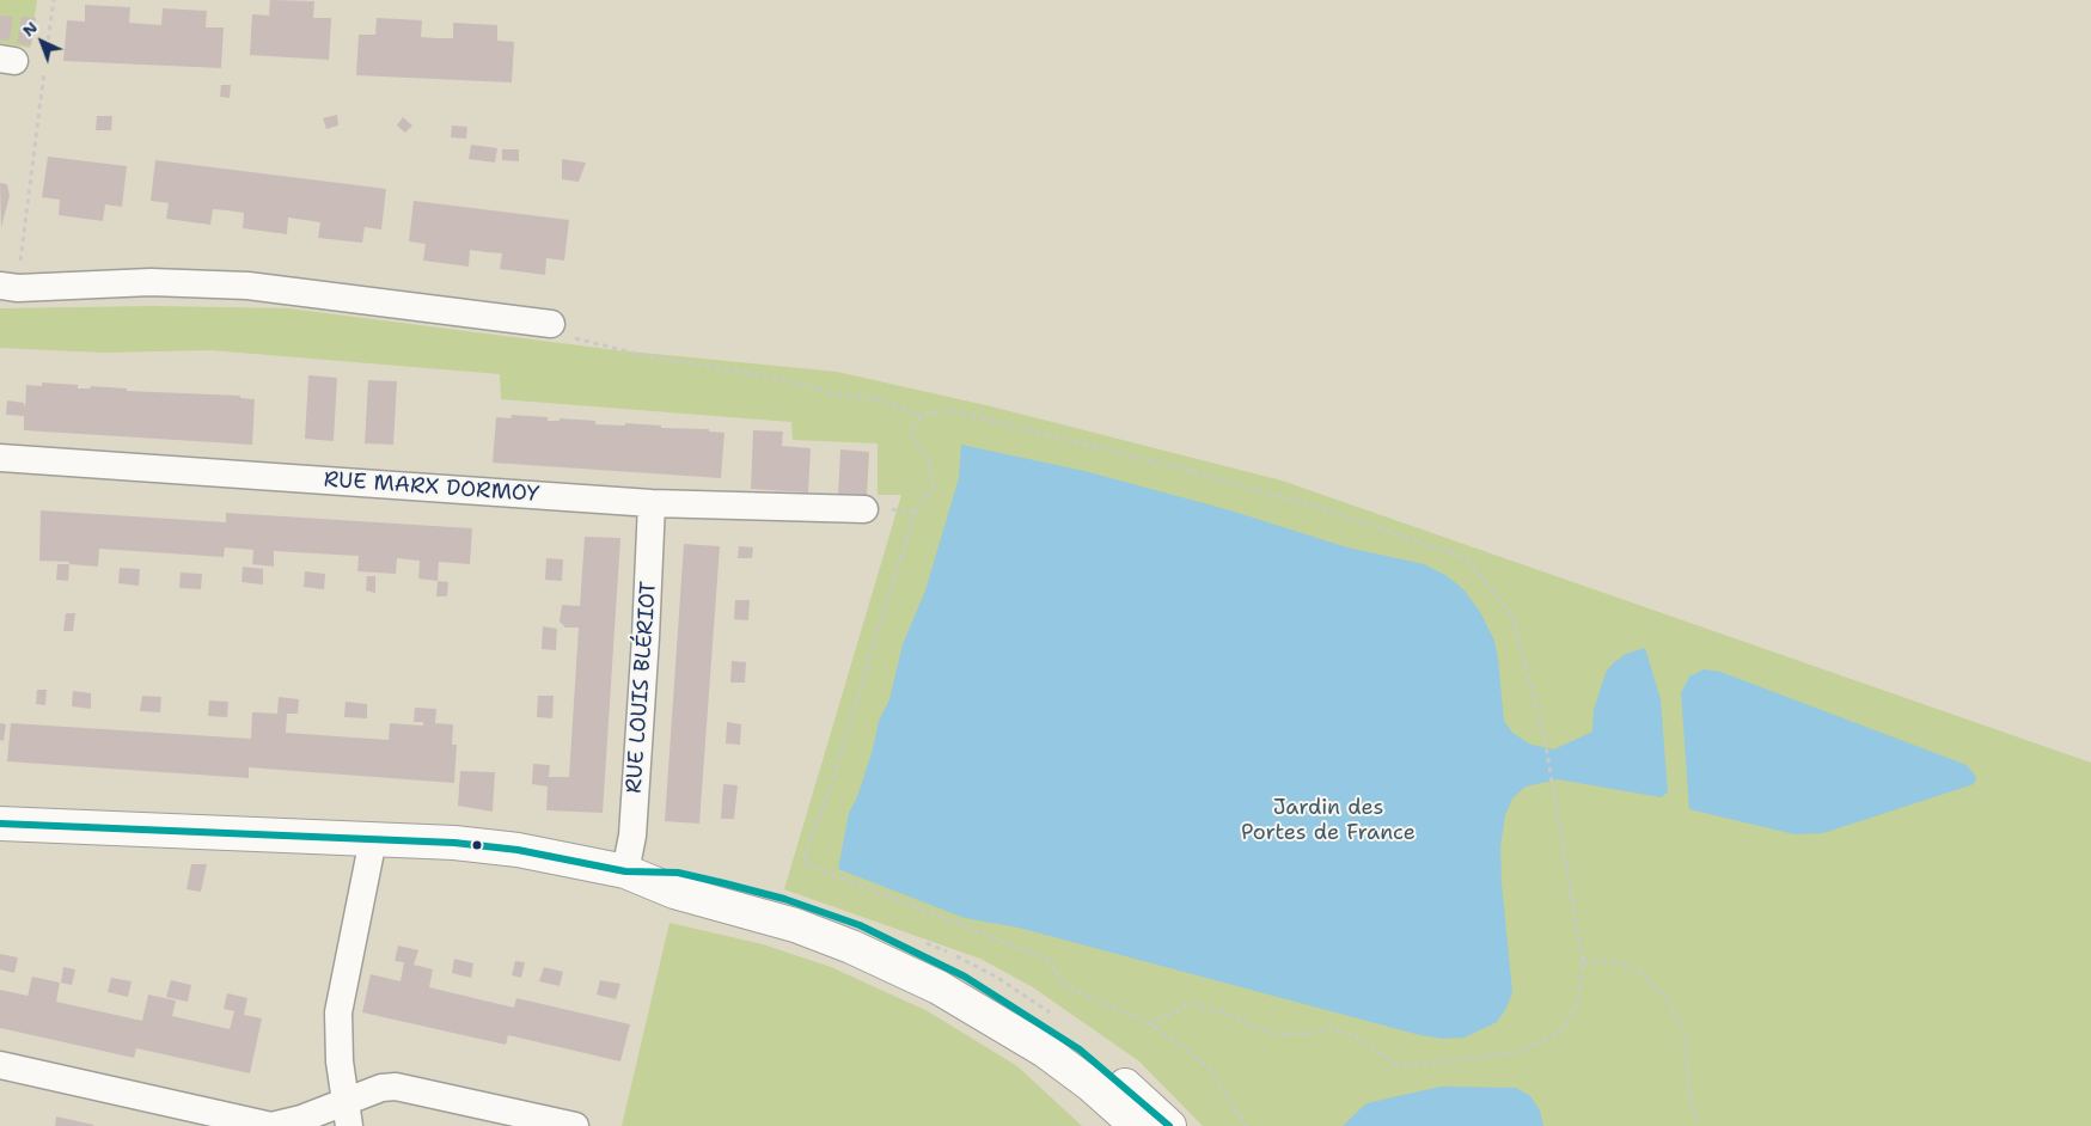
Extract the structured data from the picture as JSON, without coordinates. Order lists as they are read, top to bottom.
{
  "streets": {
    "street": ["RUE MARX DORMOY", "RUE LOUIS BLÉRIOT"]
  },
  "crossings": [
    ["RUE MARX DORMOY", "RUE LOUIS BLÉRIOT"]
  ],
  "parks": ["Jardin des Portes de France"],
  "north": "top left"
}
